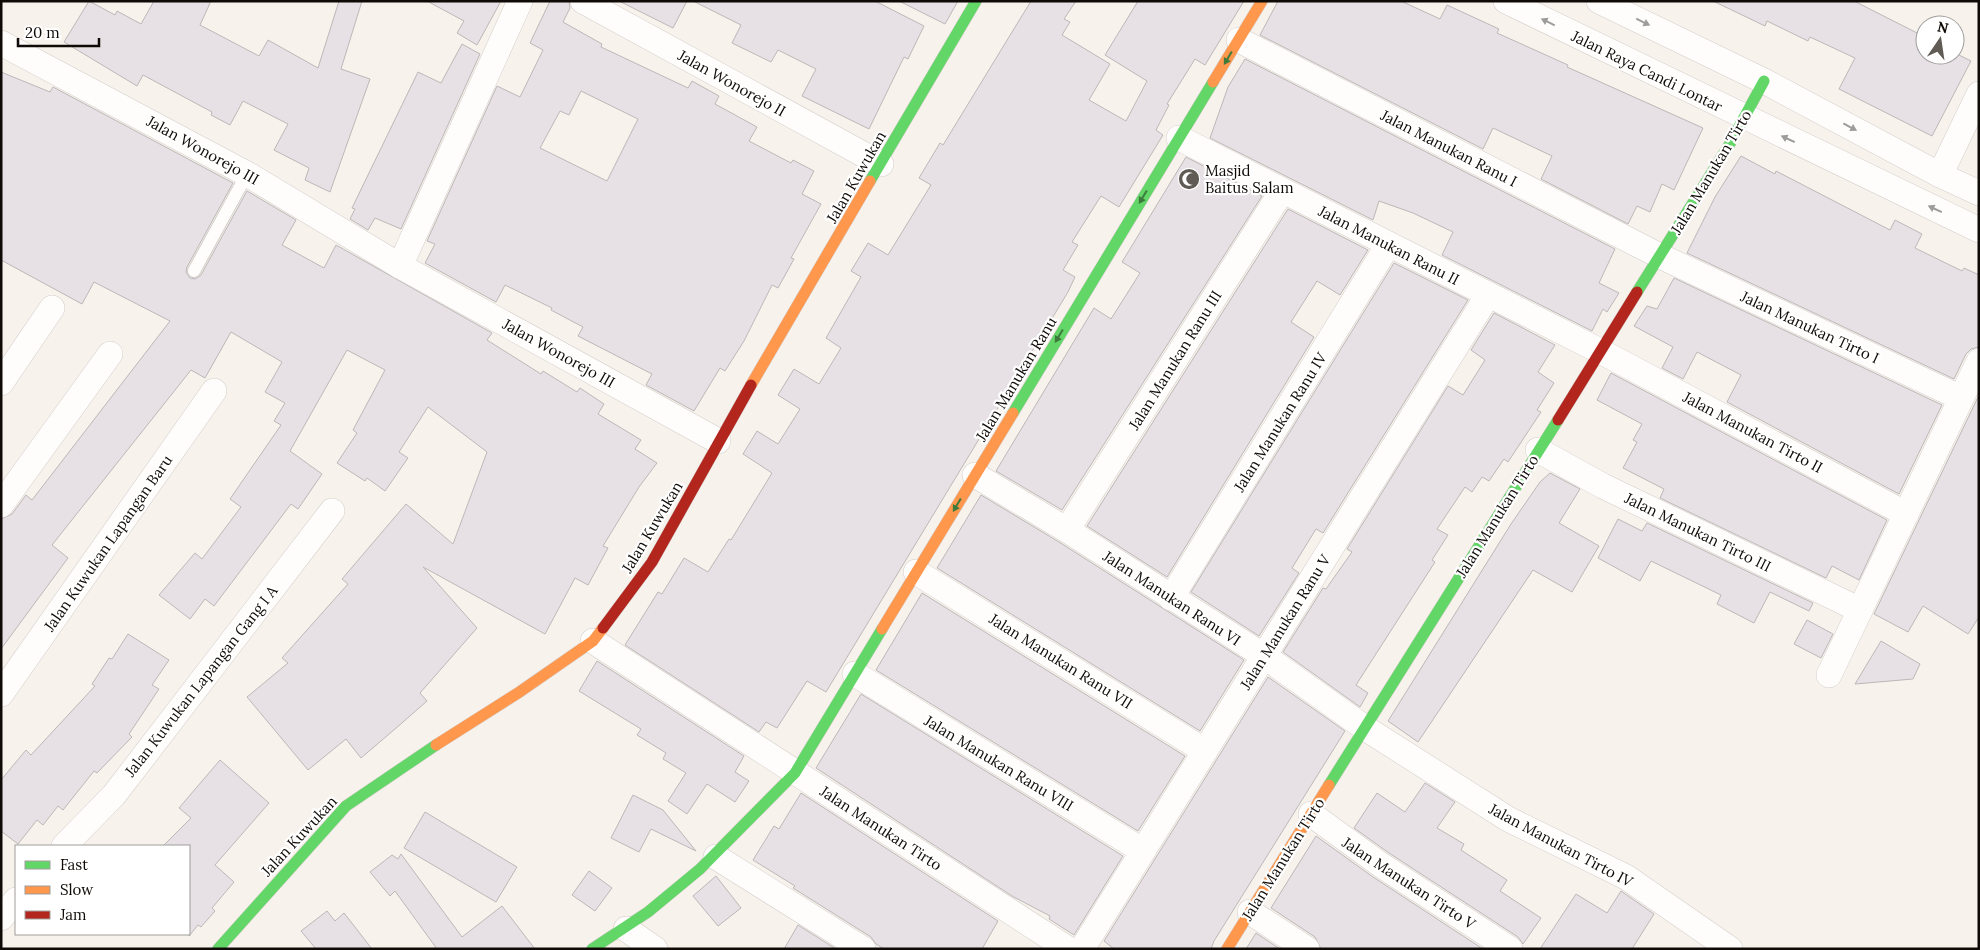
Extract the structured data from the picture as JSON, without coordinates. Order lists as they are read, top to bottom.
{
  "streets": {
    "street": [
      "Jalan Raya Candi Lontar",
      "Jalan Wonorejo II",
      "Jalan Manukan Ranu I",
      "Jalan Wonorejo III",
      "Jalan Manukan Tirto",
      "Jalan Kuwukan",
      "Jalan Manukan Ranu II",
      "Jalan Manukan Tirto I",
      "Jalan Manukan Ranu III",
      "Jalan Manukan Ranu",
      "Jalan Manukan Ranu IV",
      "Jalan Manukan Tirto II",
      "Jalan Manukan Tirto III",
      "Jalan Kuwukan Lapangan Baru",
      "Jalan Manukan Ranu VI",
      "Jalan Manukan Ranu V",
      "Jalan Manukan Ranu VII",
      "Jalan Kuwukan Lapangan Gang I A",
      "Jalan Manukan Ranu VIII",
      "Jalan Manukan Tirto IV",
      "Jalan Manukan Tirto V"
    ]
  },
  "crossings": [
    ["Jalan Raya Candi Lontar", "Jalan Manukan Tirto"],
    ["Jalan Wonorejo II", "Jalan Kuwukan"],
    ["Jalan Manukan Ranu I", "Jalan Manukan Tirto"],
    ["Jalan Manukan Ranu I", "Jalan Manukan Tirto I"],
    ["Jalan Manukan Ranu I", "Jalan Manukan Ranu"],
    ["Jalan Wonorejo III", "Jalan Kuwukan"],
    ["Jalan Manukan Tirto", "Jalan Kuwukan"],
    ["Jalan Manukan Tirto", "Jalan Manukan Ranu II"],
    ["Jalan Manukan Tirto", "Jalan Manukan Tirto I"],
    ["Jalan Manukan Tirto", "Jalan Manukan Ranu"],
    ["Jalan Manukan Tirto", "Jalan Manukan Tirto II"],
    ["Jalan Manukan Tirto", "Jalan Manukan Tirto III"],
    ["Jalan Manukan Tirto", "Jalan Manukan Ranu VI"],
    ["Jalan Manukan Tirto", "Jalan Manukan Tirto IV"],
    ["Jalan Manukan Tirto", "Jalan Manukan Tirto V"],
    ["Jalan Manukan Ranu II", "Jalan Manukan Ranu III"],
    ["Jalan Manukan Ranu II", "Jalan Manukan Ranu"],
    ["Jalan Manukan Ranu II", "Jalan Manukan Ranu IV"],
    ["Jalan Manukan Ranu II", "Jalan Manukan Tirto II"],
    ["Jalan Manukan Ranu II", "Jalan Manukan Ranu V"],
    ["Jalan Manukan Ranu III", "Jalan Manukan Ranu VI"],
    ["Jalan Manukan Ranu", "Jalan Manukan Ranu VI"],
    ["Jalan Manukan Ranu", "Jalan Manukan Ranu VII"],
    ["Jalan Manukan Ranu", "Jalan Manukan Ranu VIII"],
    ["Jalan Manukan Ranu IV", "Jalan Manukan Ranu VI"],
    ["Jalan Manukan Ranu VI", "Jalan Manukan Ranu V"],
    ["Jalan Manukan Ranu VI", "Jalan Manukan Tirto IV"],
    ["Jalan Manukan Ranu V", "Jalan Manukan Ranu VII"],
    ["Jalan Manukan Ranu V", "Jalan Manukan Ranu VIII"]
  ],
  "one_way": ["Jalan Manukan Ranu"],
  "places": {
    "mosque": ["Masjid Baitus Salam"]
  },
  "legend": ["Fast", "Slow", "Jam"],
  "scale_bar": "20 m",
  "north": "top"
}
